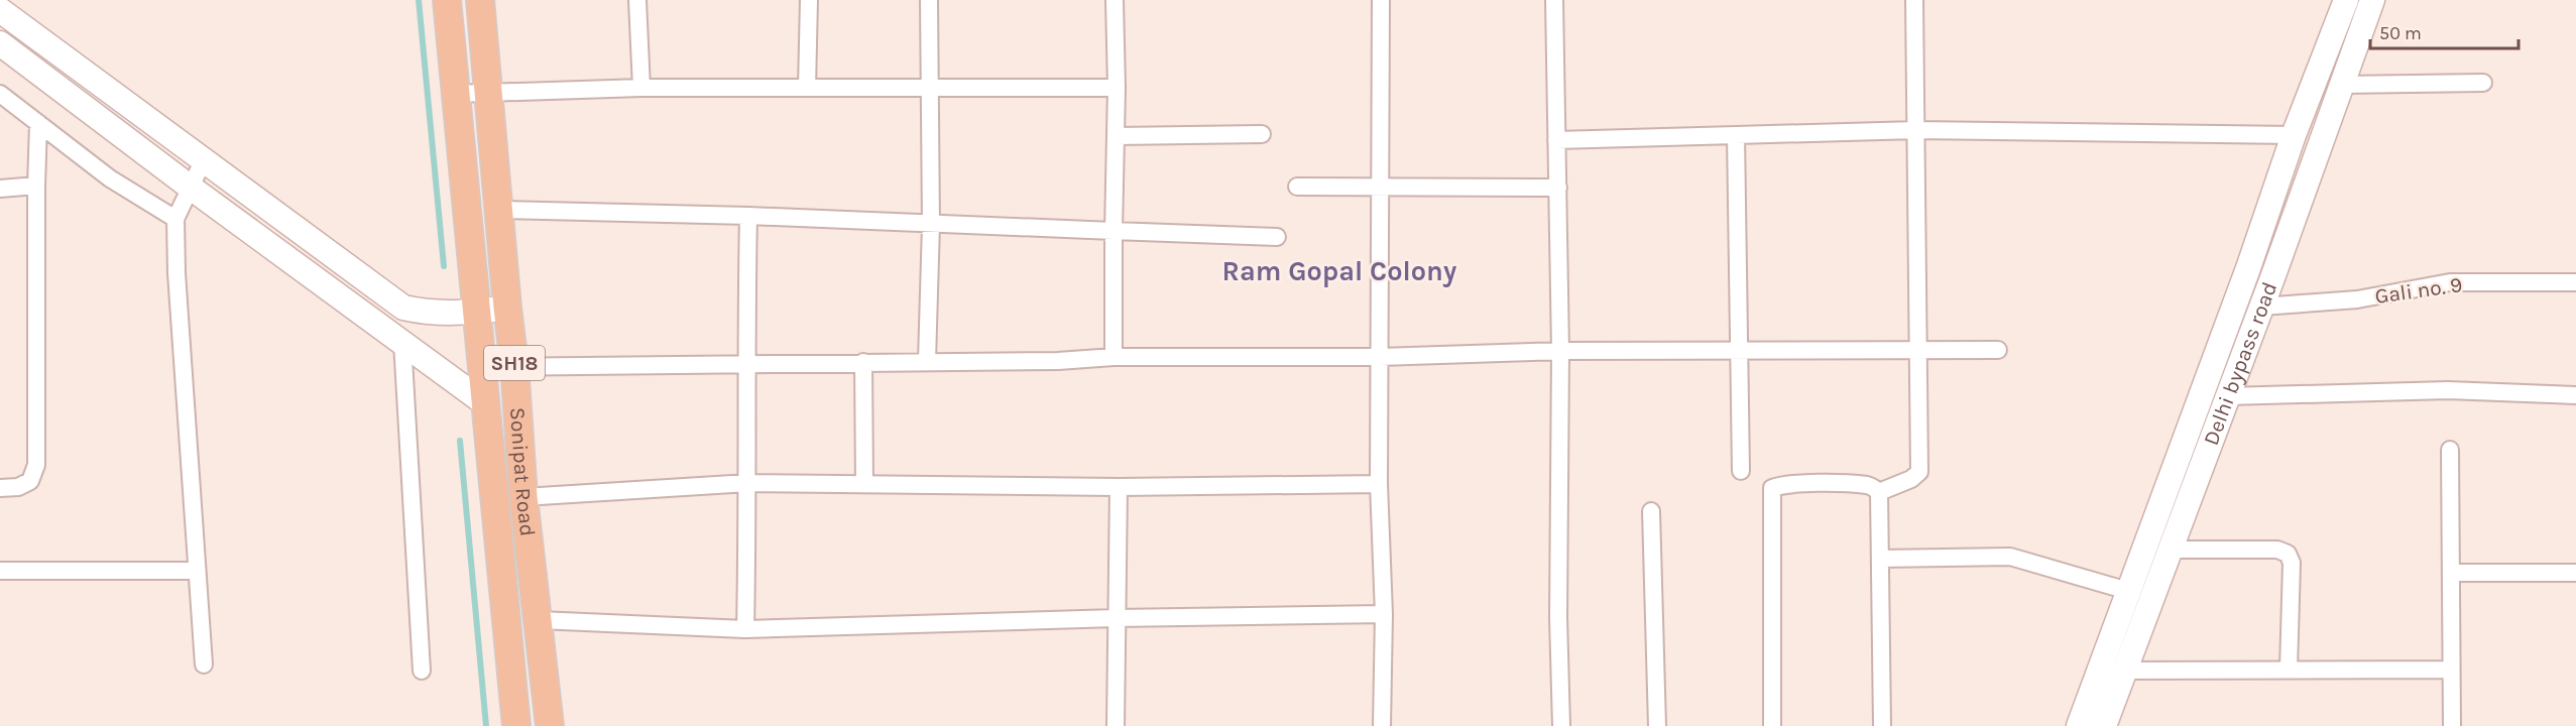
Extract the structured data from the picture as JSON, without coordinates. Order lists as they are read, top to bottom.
{
  "streets": {
    "main road": ["SH18", "Delhi bypass road", "Sonipat Road"],
    "street": ["Gali no. 9"]
  },
  "crossings": [
    ["Gali no. 9", "Delhi bypass road"]
  ],
  "districts": ["Ram Gopal Colony"],
  "scale_bar": "50 m"
}
